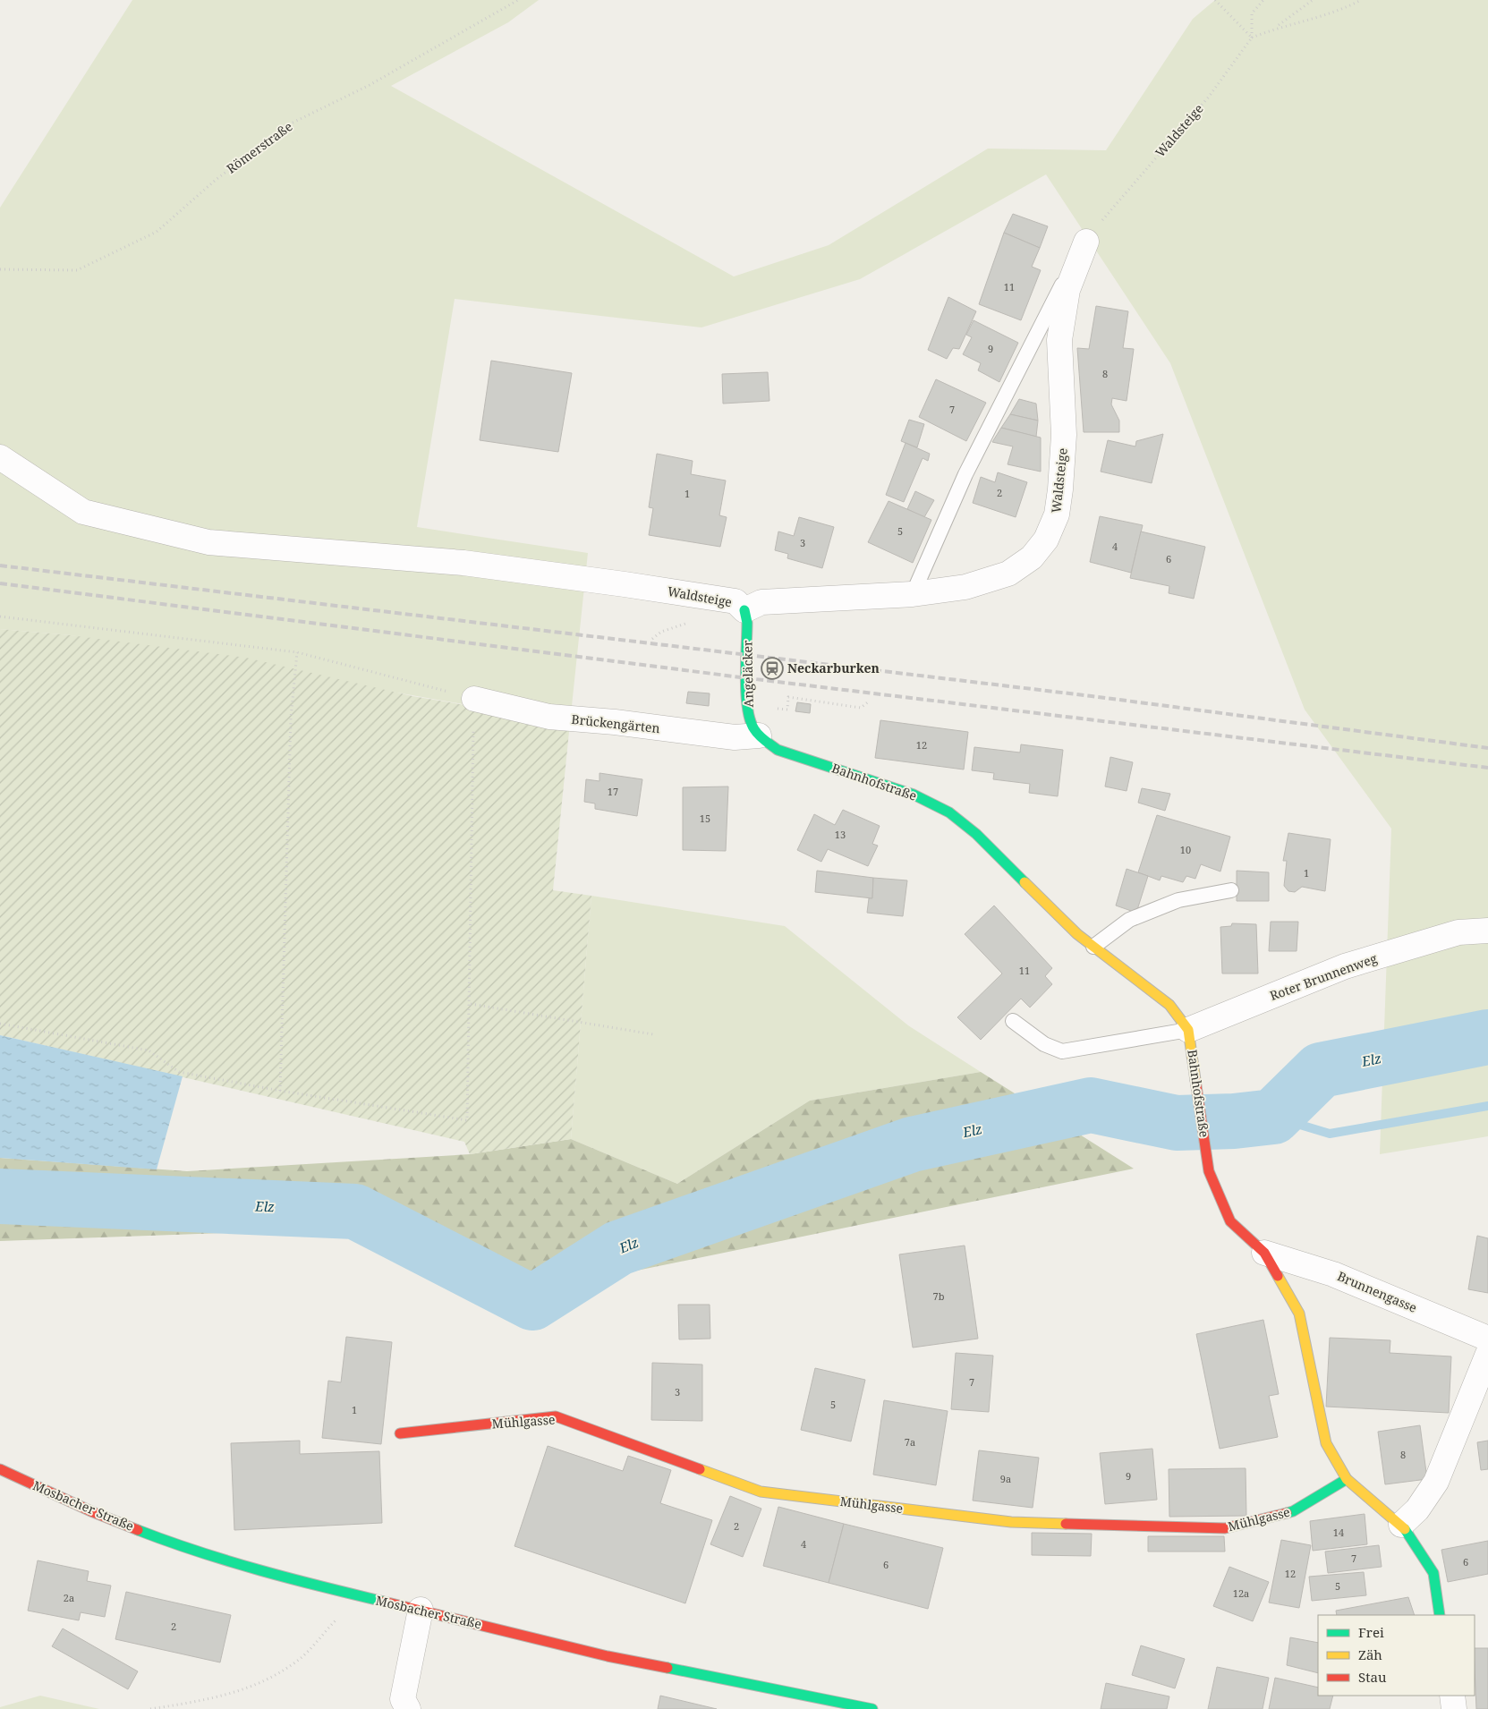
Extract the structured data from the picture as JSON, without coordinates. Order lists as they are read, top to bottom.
{
  "streets": {
    "street": [
      "Waldsteige",
      "Angeläcker",
      "Brückengärten",
      "Bahnhofstraße",
      "Roter Brunnenweg",
      "Brunnengasse",
      "Mühlgasse",
      "Mosbacher Straße"
    ],
    "path": ["Römerstraße"]
  },
  "crossings": [
    ["Waldsteige", "Angeläcker"],
    ["Angeläcker", "Brückengärten"],
    ["Angeläcker", "Bahnhofstraße"],
    ["Brückengärten", "Bahnhofstraße"],
    ["Bahnhofstraße", "Roter Brunnenweg"],
    ["Bahnhofstraße", "Brunnengasse"],
    ["Bahnhofstraße", "Mühlgasse"]
  ],
  "water": ["Elz"],
  "places": {
    "station": ["Neckarburken"]
  },
  "house_numbers": [
    "11",
    "9",
    "8",
    "7",
    "2",
    "1",
    "5",
    "3",
    "4",
    "6",
    "12",
    "17",
    "15",
    "13",
    "10",
    "1",
    "11",
    "7b",
    "7",
    "3",
    "5",
    "1",
    "7a",
    "8",
    "9",
    "9a",
    "2",
    "14",
    "4",
    "7",
    "6",
    "6",
    "12",
    "5",
    "12a",
    "2a",
    "2"
  ],
  "legend": ["Frei", "Zäh", "Stau"]
}
